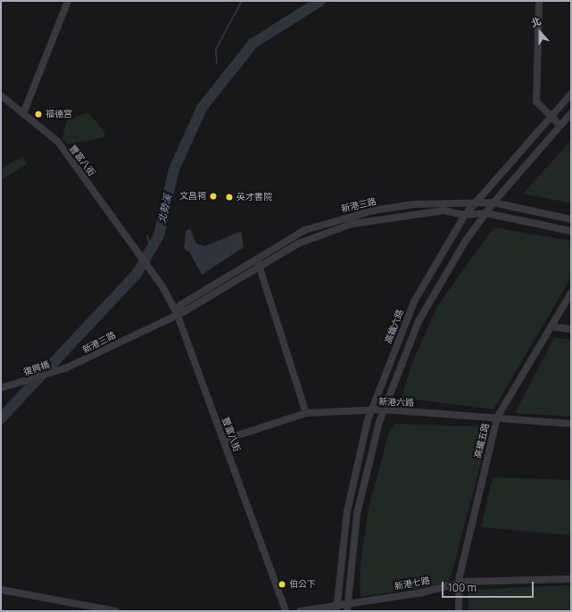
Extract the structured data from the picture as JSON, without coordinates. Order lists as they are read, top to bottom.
{
  "streets": {
    "street": [
      "豐富八街",
      "新港三路",
      "高鐵六路",
      "復興橋",
      "新港六路",
      "高鐵五路",
      "新港七路"
    ]
  },
  "crossings": [
    ["豐富八街", "新港三路"],
    ["豐富八街", "新港六路"],
    ["新港三路", "高鐵六路"],
    ["新港三路", "復興橋"],
    ["高鐵六路", "新港六路"],
    ["高鐵六路", "新港七路"],
    ["新港六路", "高鐵五路"],
    ["高鐵五路", "新港七路"]
  ],
  "water": ["北勢溪"],
  "places": [
    "福德宮",
    "文昌祠",
    "英才書院",
    "伯公下"
  ],
  "scale_bar": "100 m",
  "north": "top"
}
